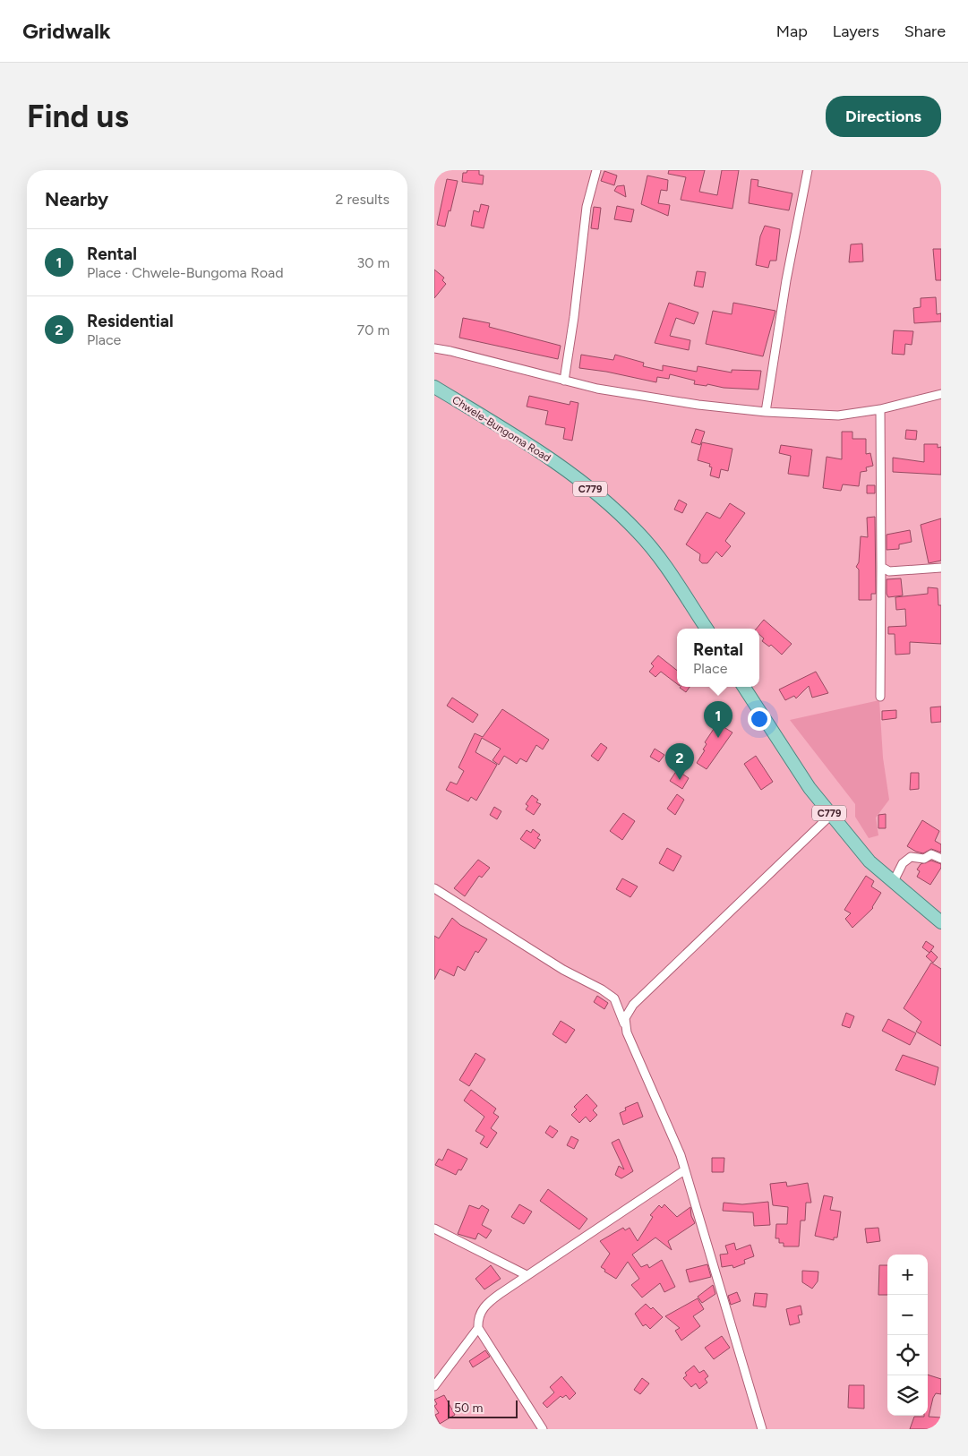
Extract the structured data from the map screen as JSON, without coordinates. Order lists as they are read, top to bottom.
{
  "streets": {
    "main road": ["Chwele-Bungoma Road", "C779"]
  },
  "scale_bar": "50 m",
  "page": {
    "header": "Gridwalk",
    "nav": ["Map", "Layers", "Share"],
    "buttons": "Directions",
    "title": "Find us",
    "heading": ["Nearby", "2 results"],
    "list": [
      {
        "mark": "1",
        "name": "Rental",
        "note": "Place · Chwele-Bungoma Road",
        "value": "30 m"
      },
      {
        "mark": "2",
        "name": "Residential",
        "note": "Place",
        "value": "70 m"
      }
    ],
    "popup": ["Rental", "Place"],
    "pins": ["1", "2"],
    "map_buttons": ["+", "−"],
    "scale": "50 m"
  }
}
